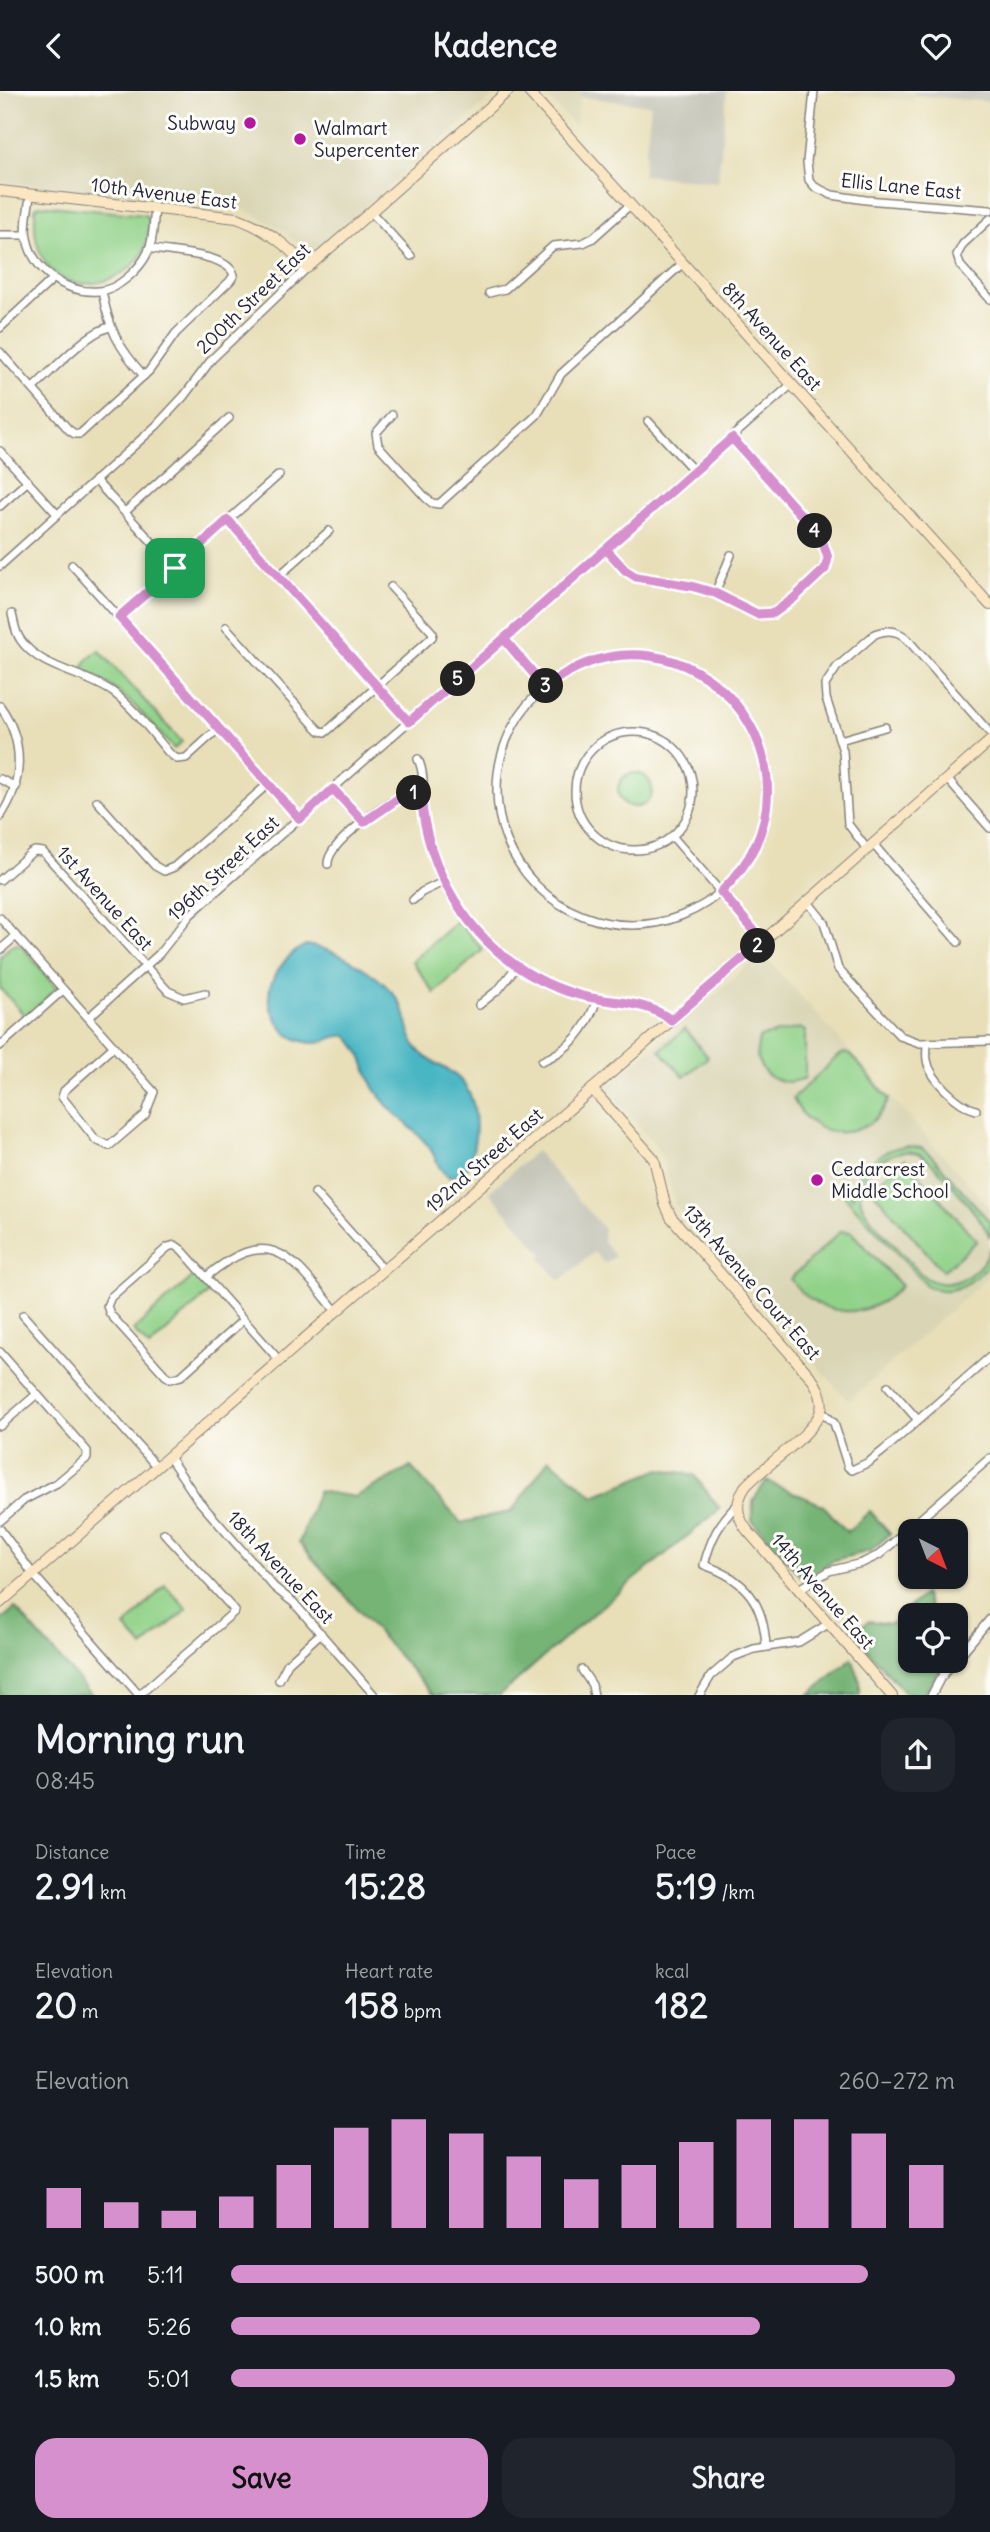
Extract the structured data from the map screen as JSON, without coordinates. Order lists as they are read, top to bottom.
{
  "streets": {
    "street": [
      "Ellis Lane East",
      "10th Avenue East",
      "200th Street East",
      "8th Avenue East",
      "196th Street East",
      "1st Avenue East",
      "192nd Street East",
      "13th Avenue Court East",
      "18th Avenue East",
      "14th Avenue East"
    ]
  },
  "crossings": [
    ["10th Avenue East", "200th Street East"],
    ["8th Avenue East", "196th Street East"],
    ["196th Street East", "1st Avenue East"],
    ["192nd Street East", "13th Avenue Court East"],
    ["192nd Street East", "18th Avenue East"]
  ],
  "places": ["Subway", "Walmart Supercenter", "Cedarcrest Middle School"],
  "north": "bottom right",
  "page": {
    "header": "Kadence",
    "pins": [
      "4",
      "5",
      "3",
      "1",
      "2"
    ],
    "heading": ["Morning run", "08:45"],
    "stats": [
      ["Distance", "2.91 km"],
      ["Time", "15:28"],
      ["Pace", "5:19 /km"],
      ["Elevation", "20 m"],
      ["Heart rate", "158 bpm"],
      ["kcal", "182"]
    ],
    "chart": ["Elevation", "260–272 m"],
    "list": [
      {
        "name": "500 m",
        "note": "5:11"
      },
      {
        "name": "1.0 km",
        "note": "5:26"
      },
      {
        "name": "1.5 km",
        "note": "5:01"
      }
    ],
    "buttons": ["Save", "Share"]
  }
}
